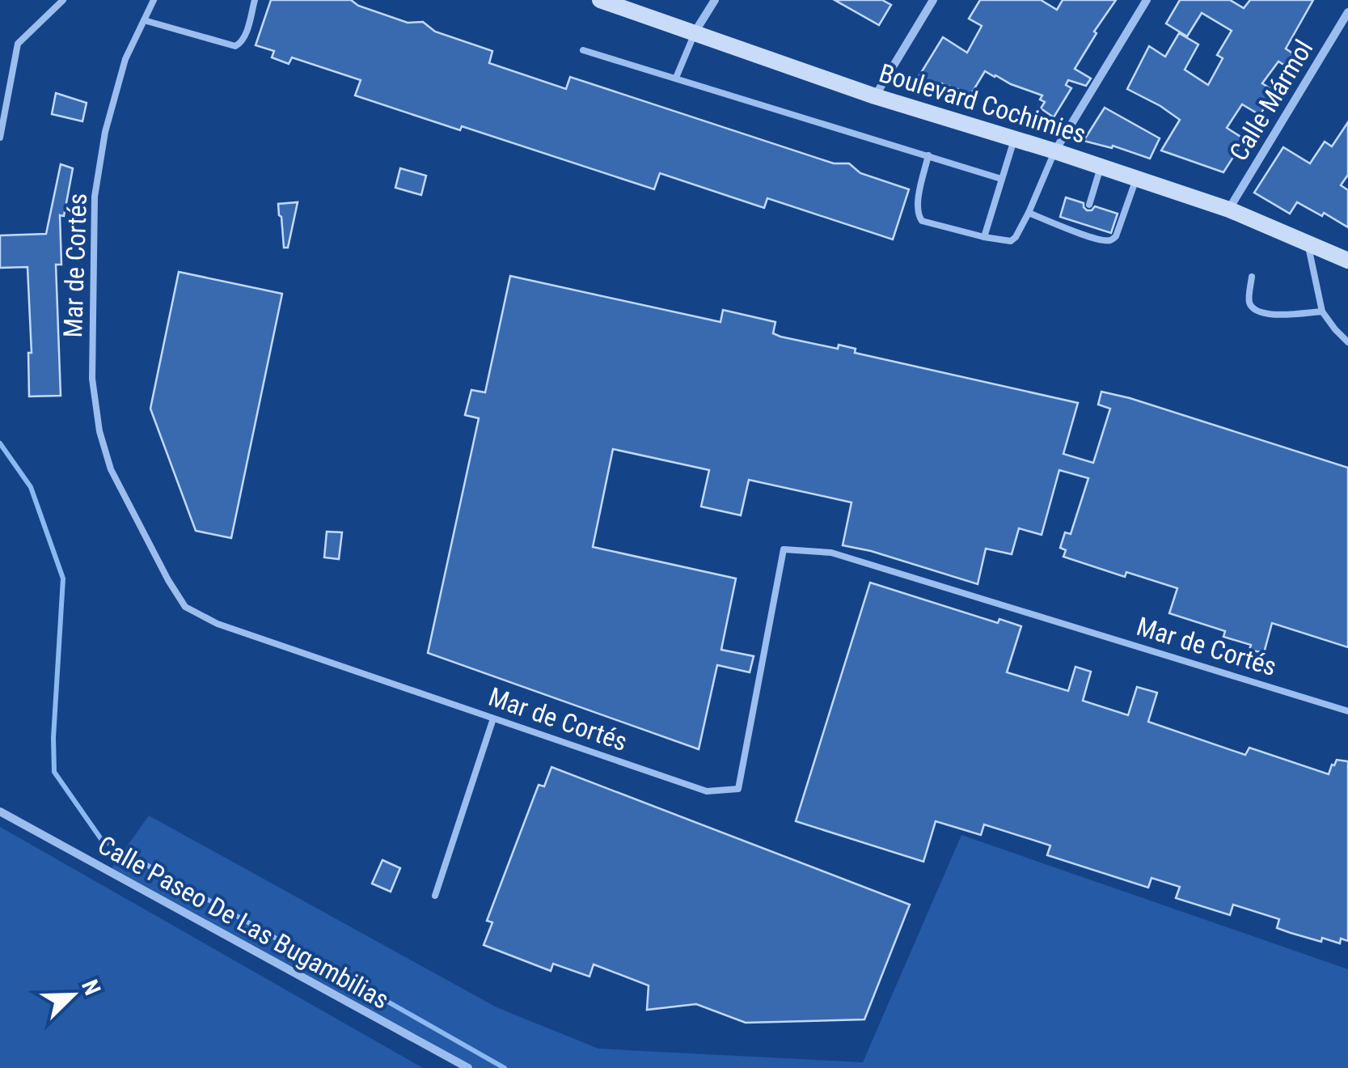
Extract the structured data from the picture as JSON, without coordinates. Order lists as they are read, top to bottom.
{
  "streets": {
    "main road": ["Boulevard Cochimies"],
    "street": ["Calle Mármol", "Calle Paseo De Las Bugambilias"],
    "lane": ["Mar de Cortés"]
  },
  "crossings": [
    ["Calle Mármol", "Boulevard Cochimies"]
  ],
  "north": "top right"
}
